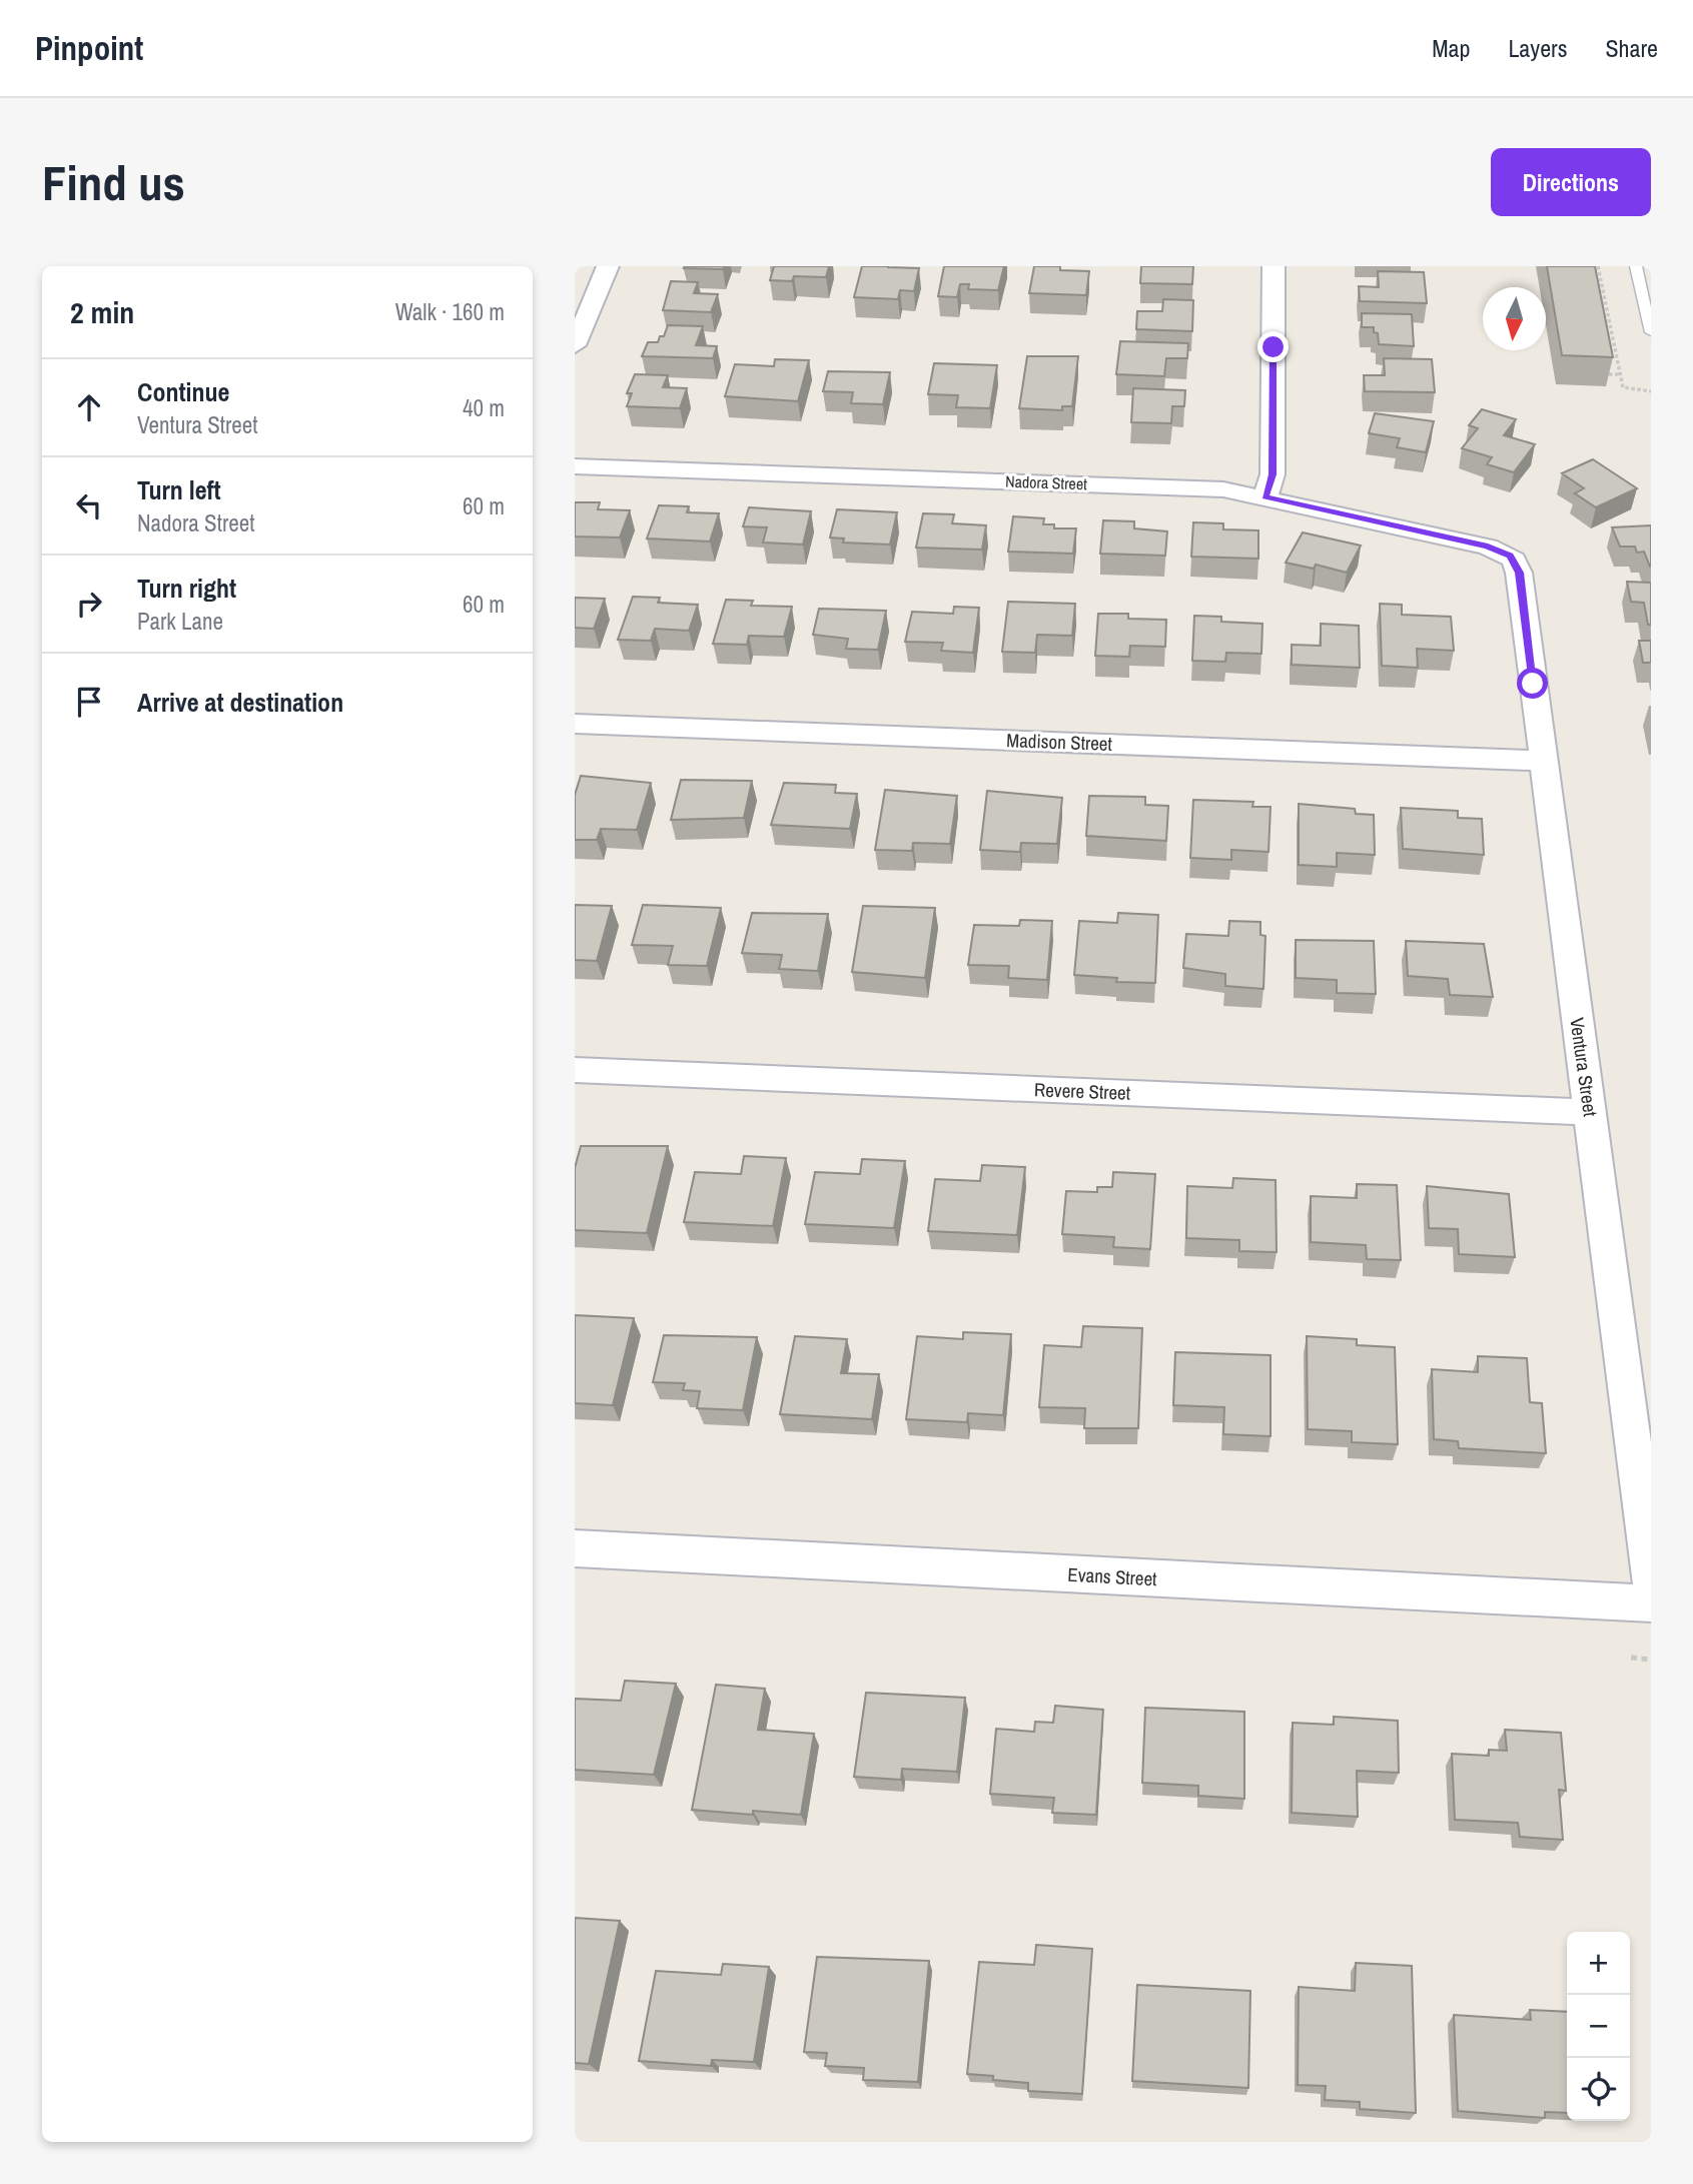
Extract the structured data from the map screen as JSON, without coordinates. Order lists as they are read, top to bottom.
{
  "streets": {
    "street": [
      "Nadora Street",
      "Madison Street",
      "Ventura Street",
      "Revere Street",
      "Evans Street"
    ]
  },
  "crossings": [
    ["Nadora Street", "Ventura Street"],
    ["Madison Street", "Ventura Street"],
    ["Ventura Street", "Revere Street"]
  ],
  "north": "bottom",
  "page": {
    "header": "Pinpoint",
    "nav": ["Map", "Layers", "Share"],
    "buttons": "Directions",
    "title": "Find us",
    "heading": ["2 min", "Walk · 160 m"],
    "list": [
      ["Continue", "Ventura Street", "40 m"],
      ["Turn left", "Nadora Street", "60 m"],
      ["Turn right", "Park Lane", "60 m"],
      "Arrive at destination"
    ],
    "map_buttons": ["+", "−"]
  }
}
